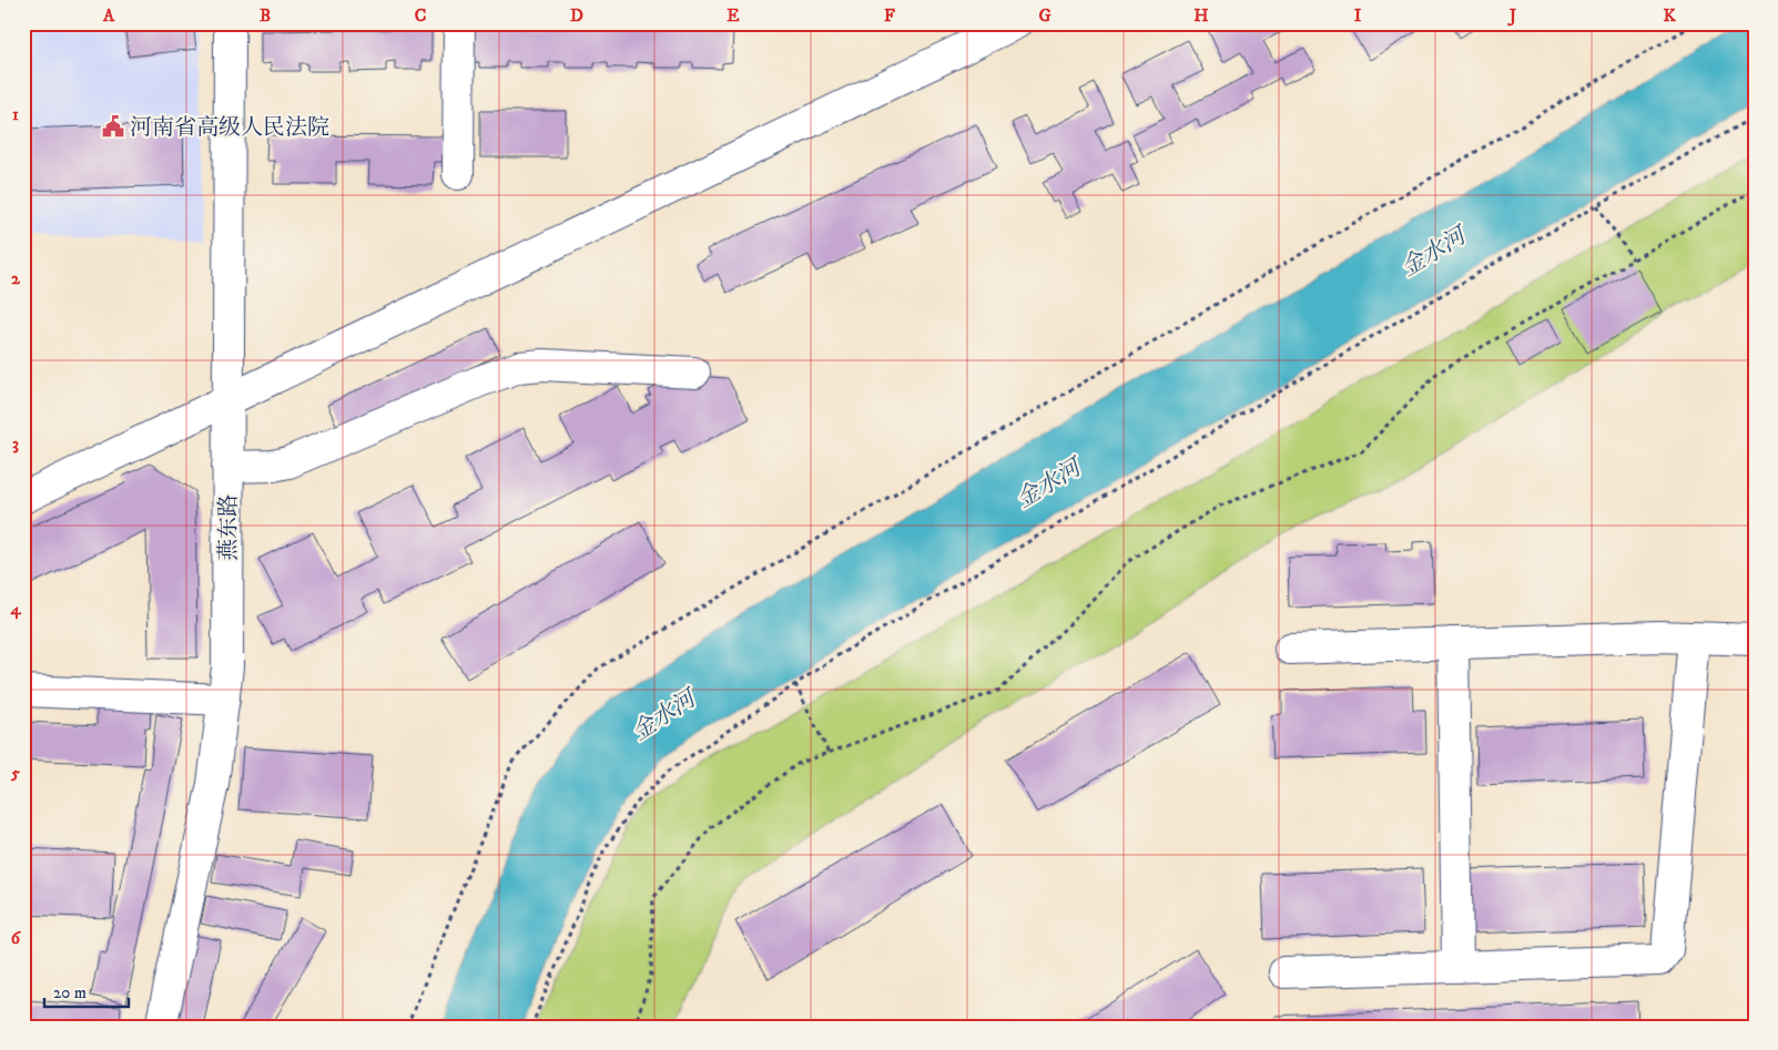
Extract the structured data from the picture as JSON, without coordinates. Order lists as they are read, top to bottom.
{
  "streets": {
    "street": ["燕东路"]
  },
  "water": ["金水河"],
  "places": {
    "public building": ["河南省高级人民法院"]
  },
  "scale_bar": "20 m",
  "grid": {
    "columns": [
      "A",
      "B",
      "C",
      "D",
      "E",
      "F",
      "G",
      "H",
      "I",
      "J",
      "K"
    ],
    "rows": [
      "1",
      "2",
      "3",
      "4",
      "5",
      "6"
    ]
  }
}
